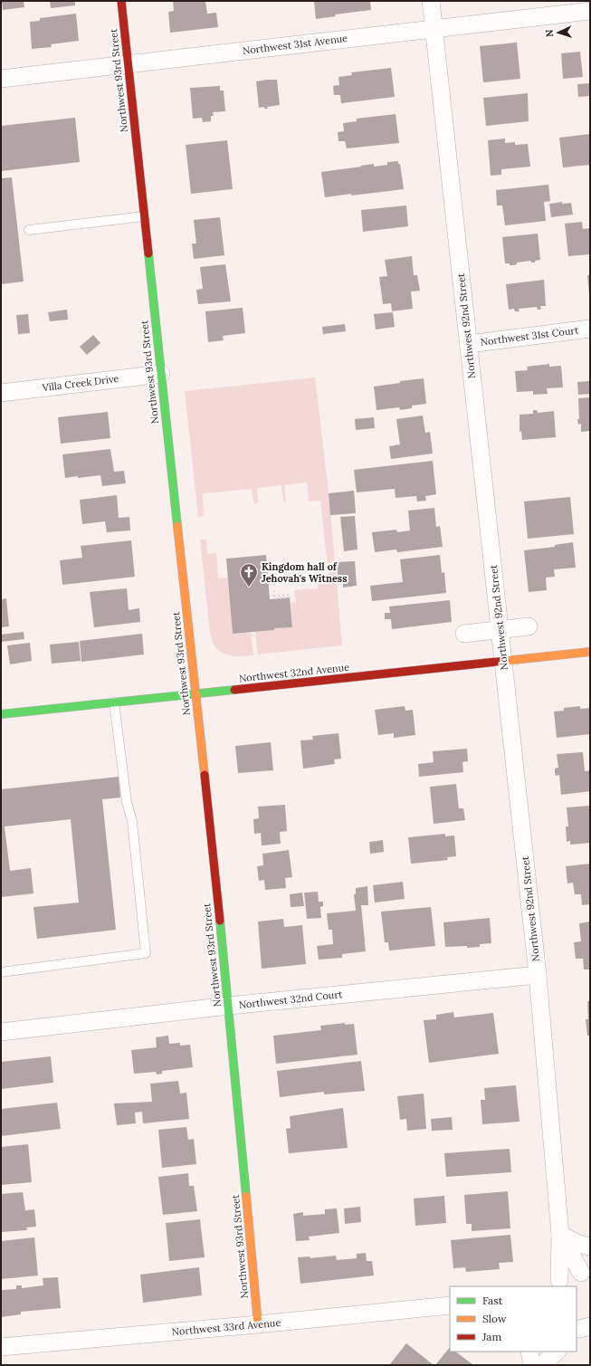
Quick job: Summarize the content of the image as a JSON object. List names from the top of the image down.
{
  "streets": {
    "street": [
      "Northwest 31st Avenue",
      "Northwest 93rd Street",
      "Northwest 92nd Street",
      "Northwest 31st Court",
      "Villa Creek Drive",
      "Northwest 32nd Avenue",
      "Northwest 32nd Court",
      "Northwest 33rd Avenue"
    ]
  },
  "crossings": [
    ["Northwest 31st Avenue", "Northwest 93rd Street"],
    ["Northwest 31st Avenue", "Northwest 92nd Street"],
    ["Northwest 93rd Street", "Villa Creek Drive"],
    ["Northwest 93rd Street", "Northwest 32nd Avenue"],
    ["Northwest 93rd Street", "Northwest 32nd Court"],
    ["Northwest 93rd Street", "Northwest 33rd Avenue"],
    ["Northwest 92nd Street", "Northwest 31st Court"],
    ["Northwest 92nd Street", "Northwest 32nd Avenue"],
    ["Northwest 92nd Street", "Northwest 32nd Court"]
  ],
  "places": {
    "church": ["Kingdom hall of Jehovah's Witness"]
  },
  "legend": ["Fast", "Slow", "Jam"],
  "north": "left"
}
